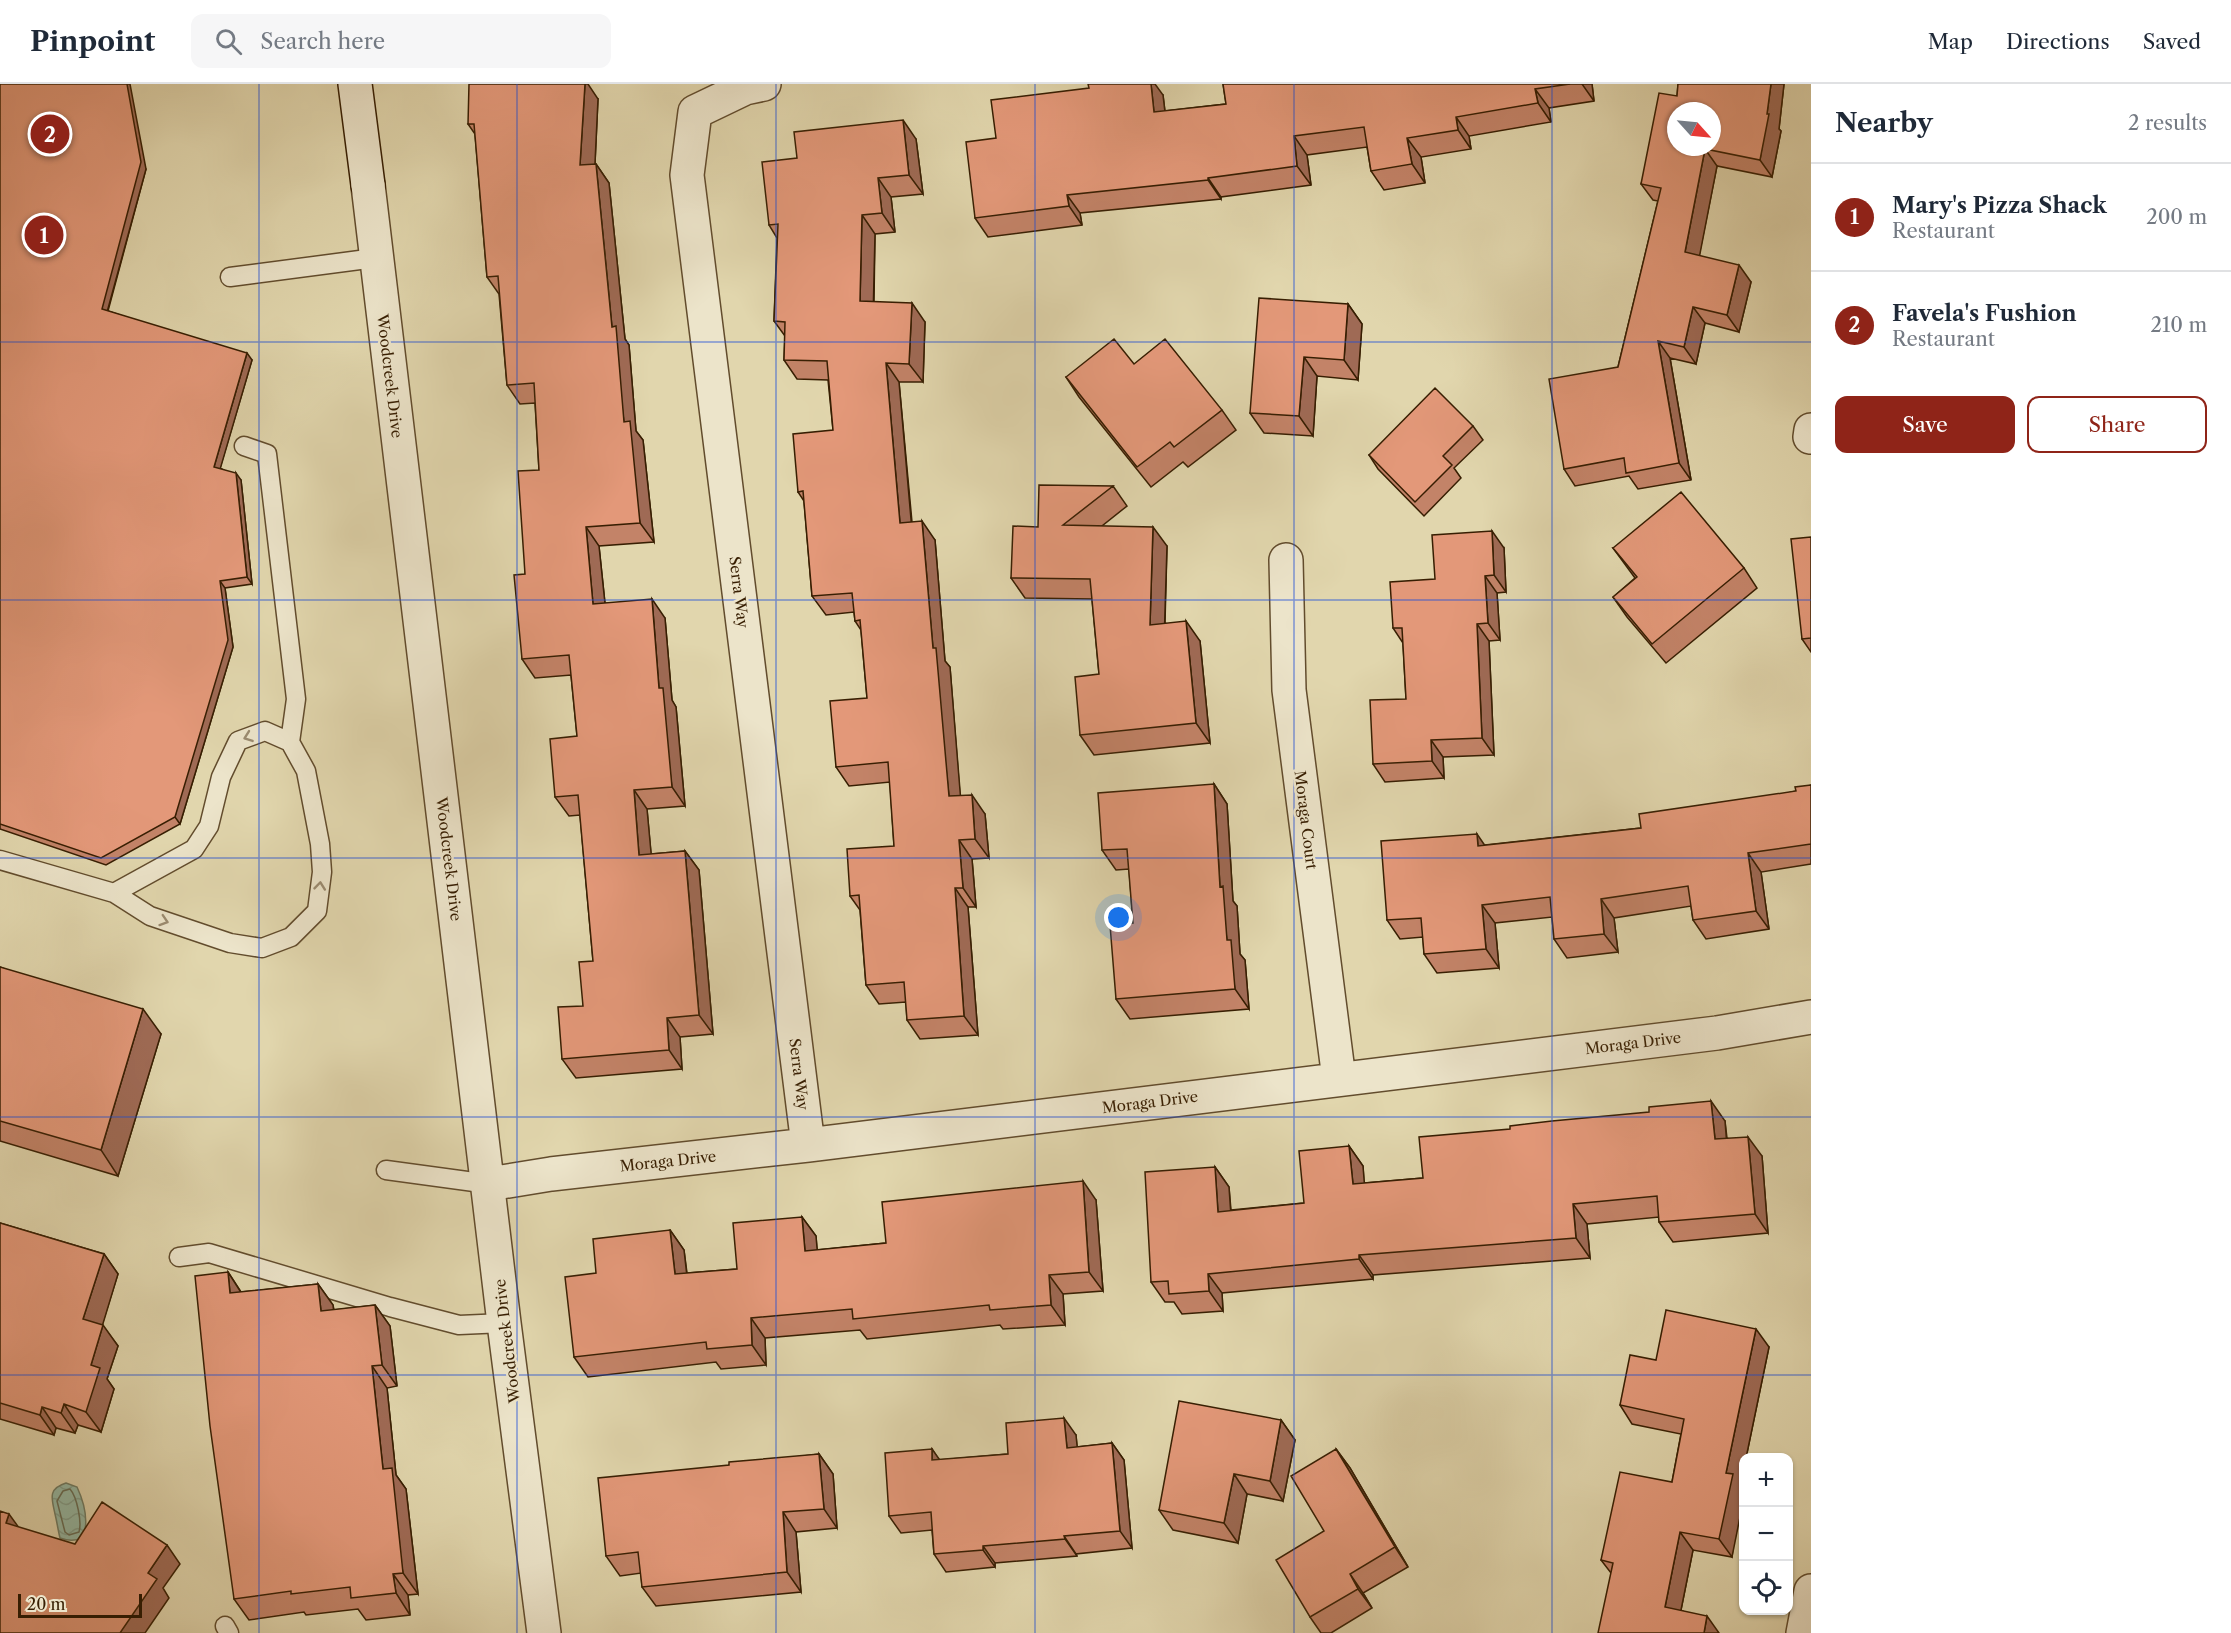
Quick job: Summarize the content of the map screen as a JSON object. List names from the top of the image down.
{
  "streets": {
    "street": [
      "Woodcreek Drive",
      "Serra Way",
      "Moraga Court",
      "Moraga Drive"
    ]
  },
  "crossings": [
    ["Woodcreek Drive", "Moraga Drive"],
    ["Serra Way", "Moraga Drive"],
    ["Moraga Court", "Moraga Drive"]
  ],
  "scale_bar": "20 m",
  "north": "bottom right",
  "page": {
    "header": "Pinpoint",
    "search": "Search here",
    "nav": ["Map", "Directions", "Saved"],
    "heading": ["Nearby", "2 results"],
    "pins": ["2", "1"],
    "list": [
      {
        "mark": "1",
        "name": "Mary's Pizza Shack",
        "note": "Restaurant",
        "value": "200 m"
      },
      {
        "mark": "2",
        "name": "Favela's Fushion",
        "note": "Restaurant",
        "value": "210 m"
      }
    ],
    "buttons": ["Save", "Share"],
    "map_buttons": ["+", "−"],
    "scale": "20 m"
  }
}
